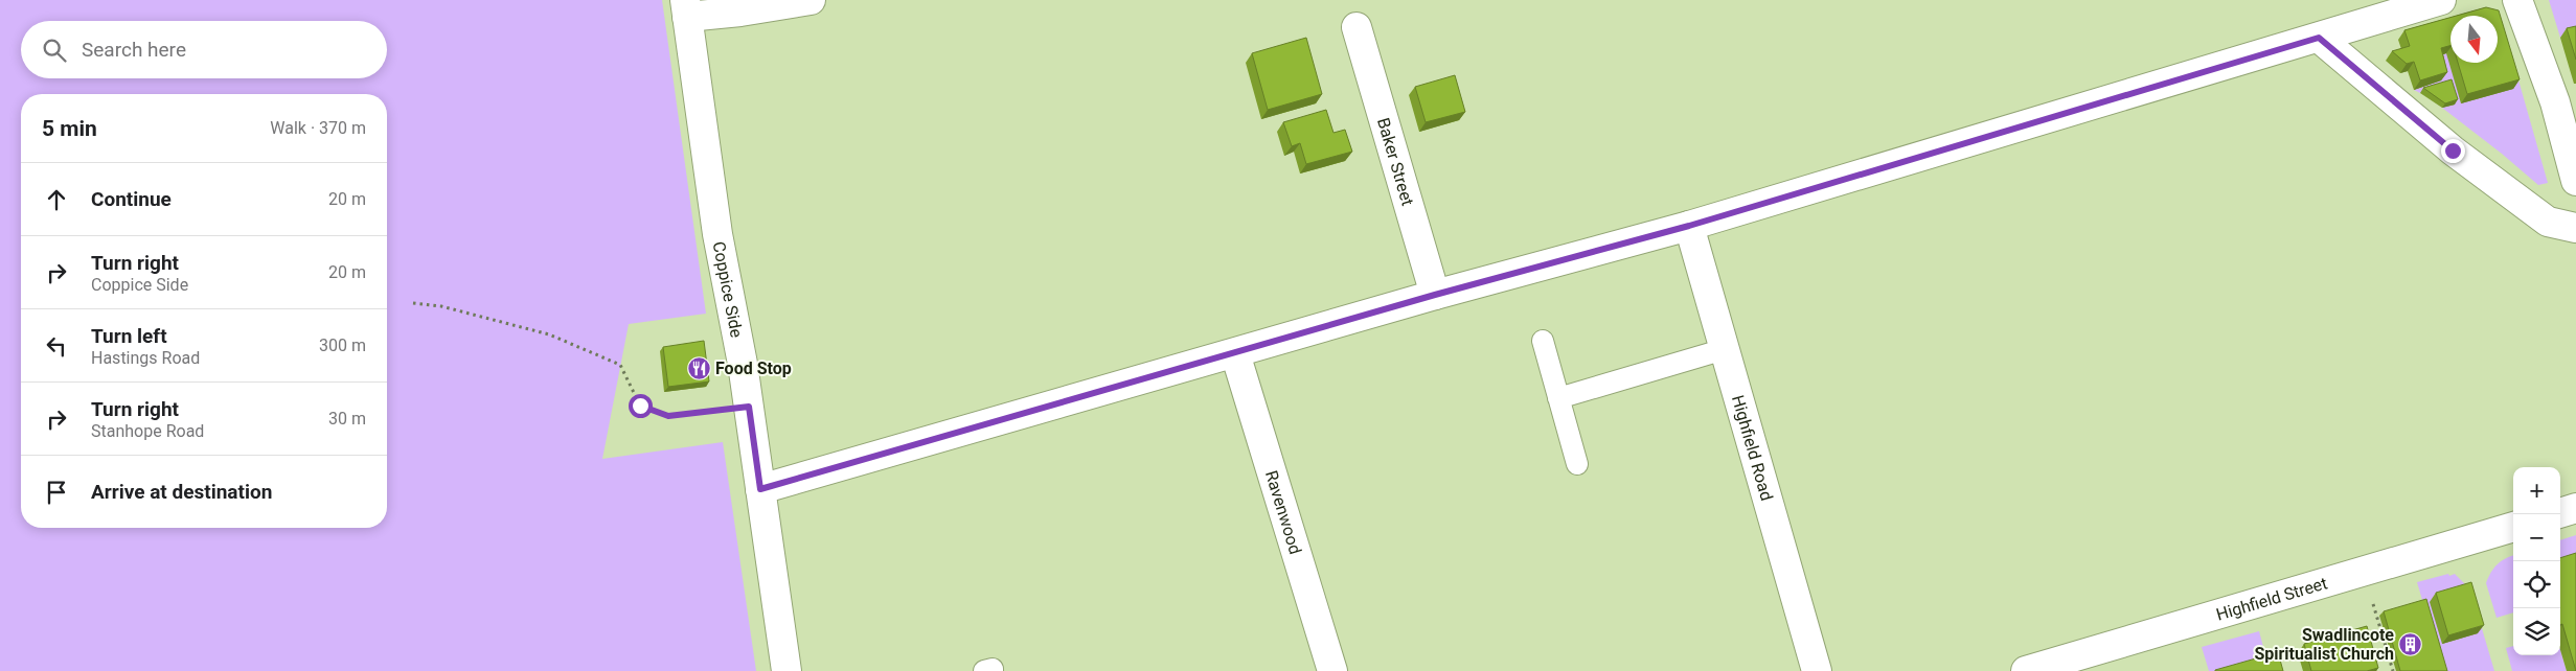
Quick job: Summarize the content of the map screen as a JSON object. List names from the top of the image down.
{
  "streets": {
    "street": [
      "Baker Street",
      "Coppice Side",
      "Highfield Road",
      "Ravenwood",
      "Highfield Street"
    ]
  },
  "places": {
    "restaurant": ["Food Stop"],
    "building": ["Swadlincote Spiritualist Church"]
  },
  "north": "bottom",
  "page": {
    "search": "Search here",
    "heading": ["5 min", "Walk · 370 m"],
    "list": [
      ["Continue", "20 m"],
      ["Turn right", "Coppice Side", "20 m"],
      ["Turn left", "Hastings Road", "300 m"],
      ["Turn right", "Stanhope Road", "30 m"],
      "Arrive at destination"
    ],
    "map_buttons": ["+", "−"]
  }
}
